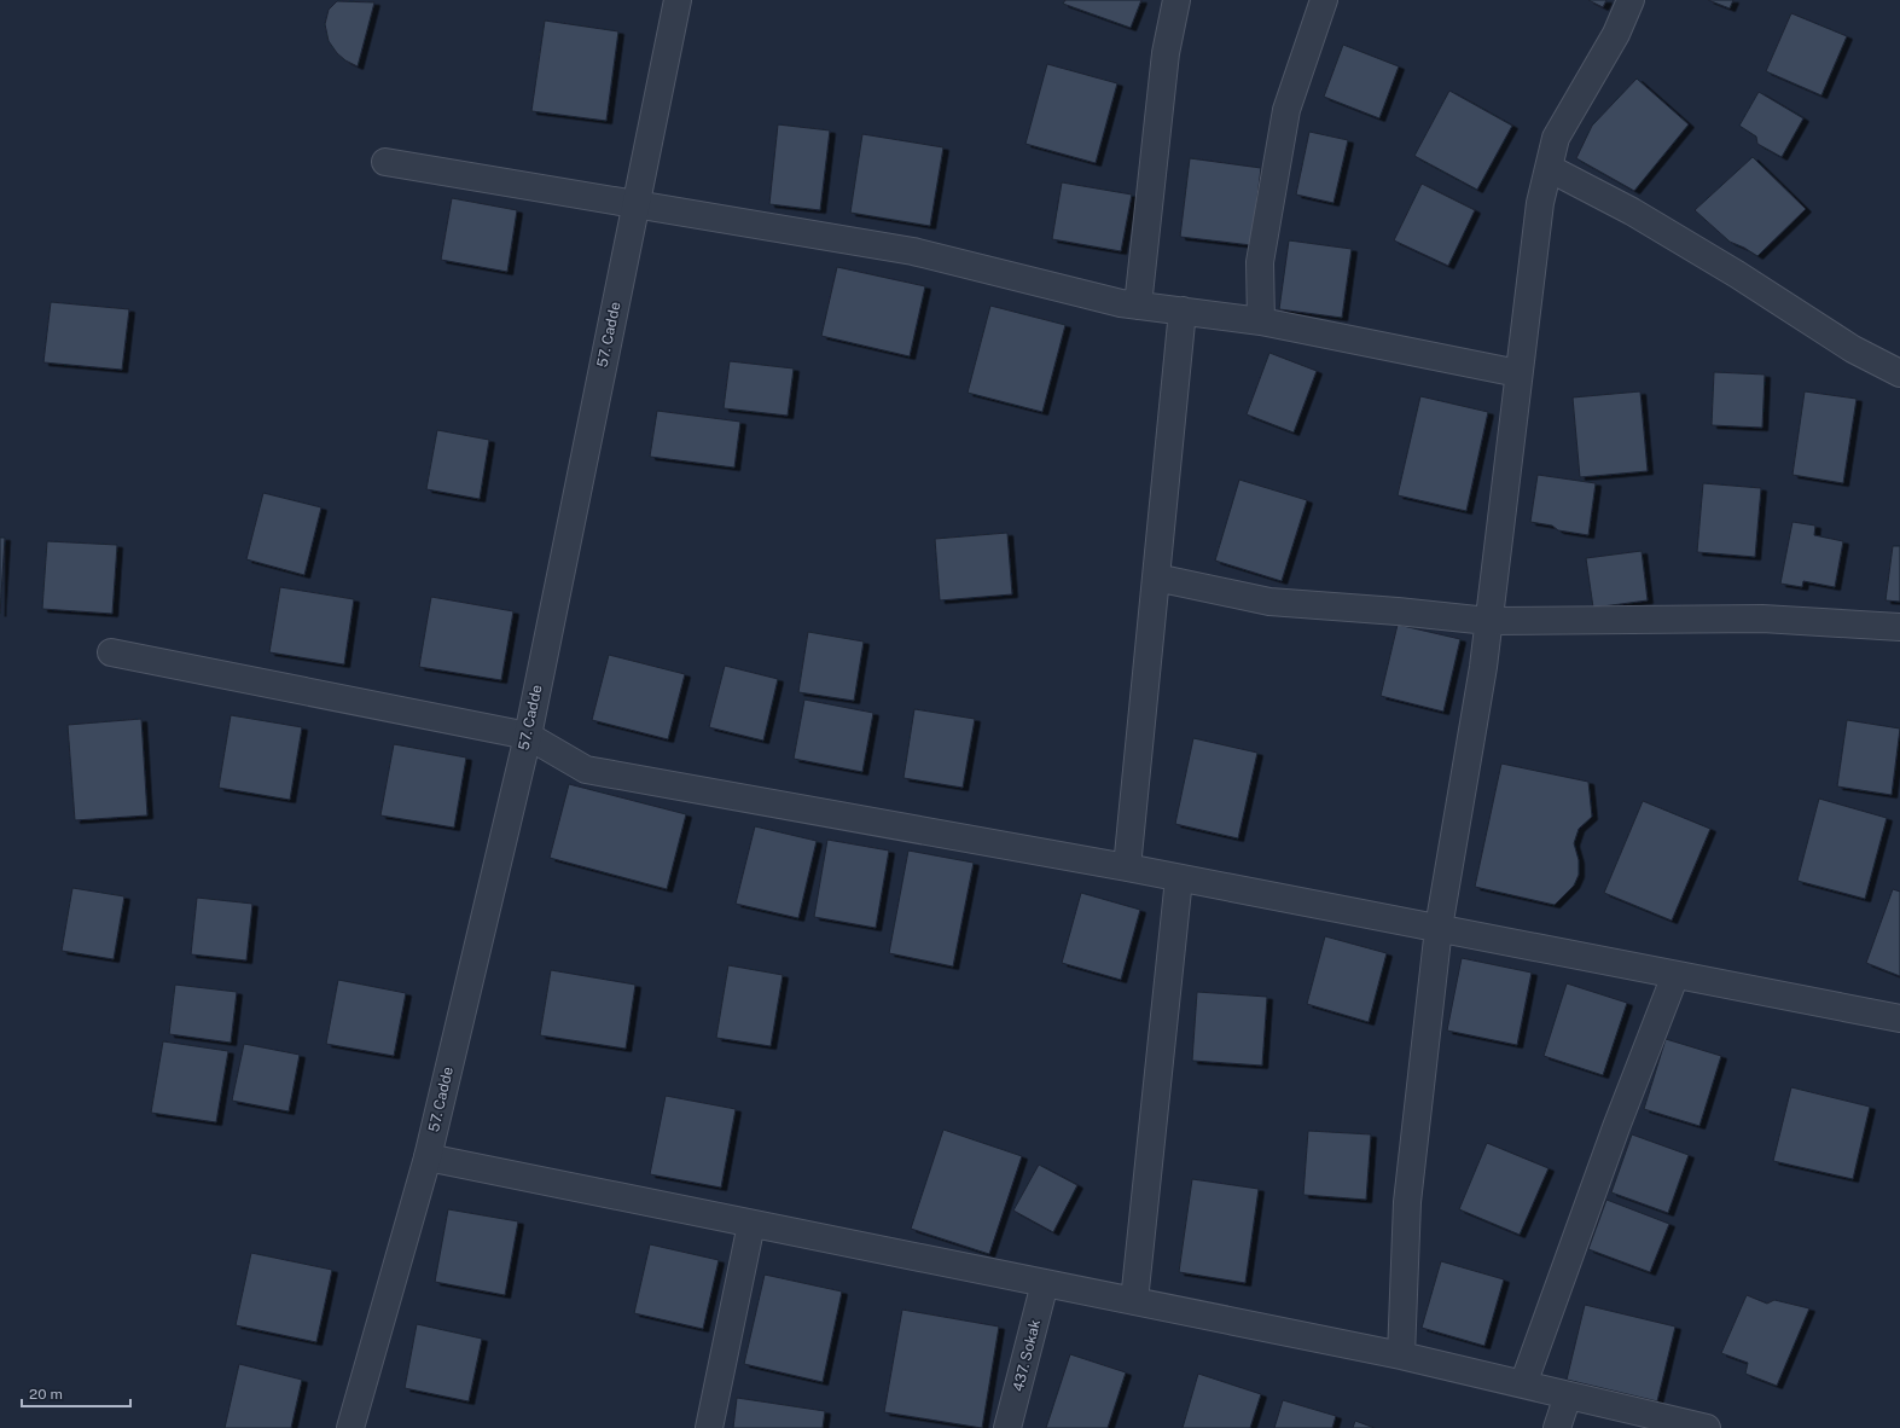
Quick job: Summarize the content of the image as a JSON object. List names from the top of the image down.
{
  "streets": {
    "street": ["57. Cadde", "437. Sokak"]
  },
  "scale_bar": "20 m"
}
